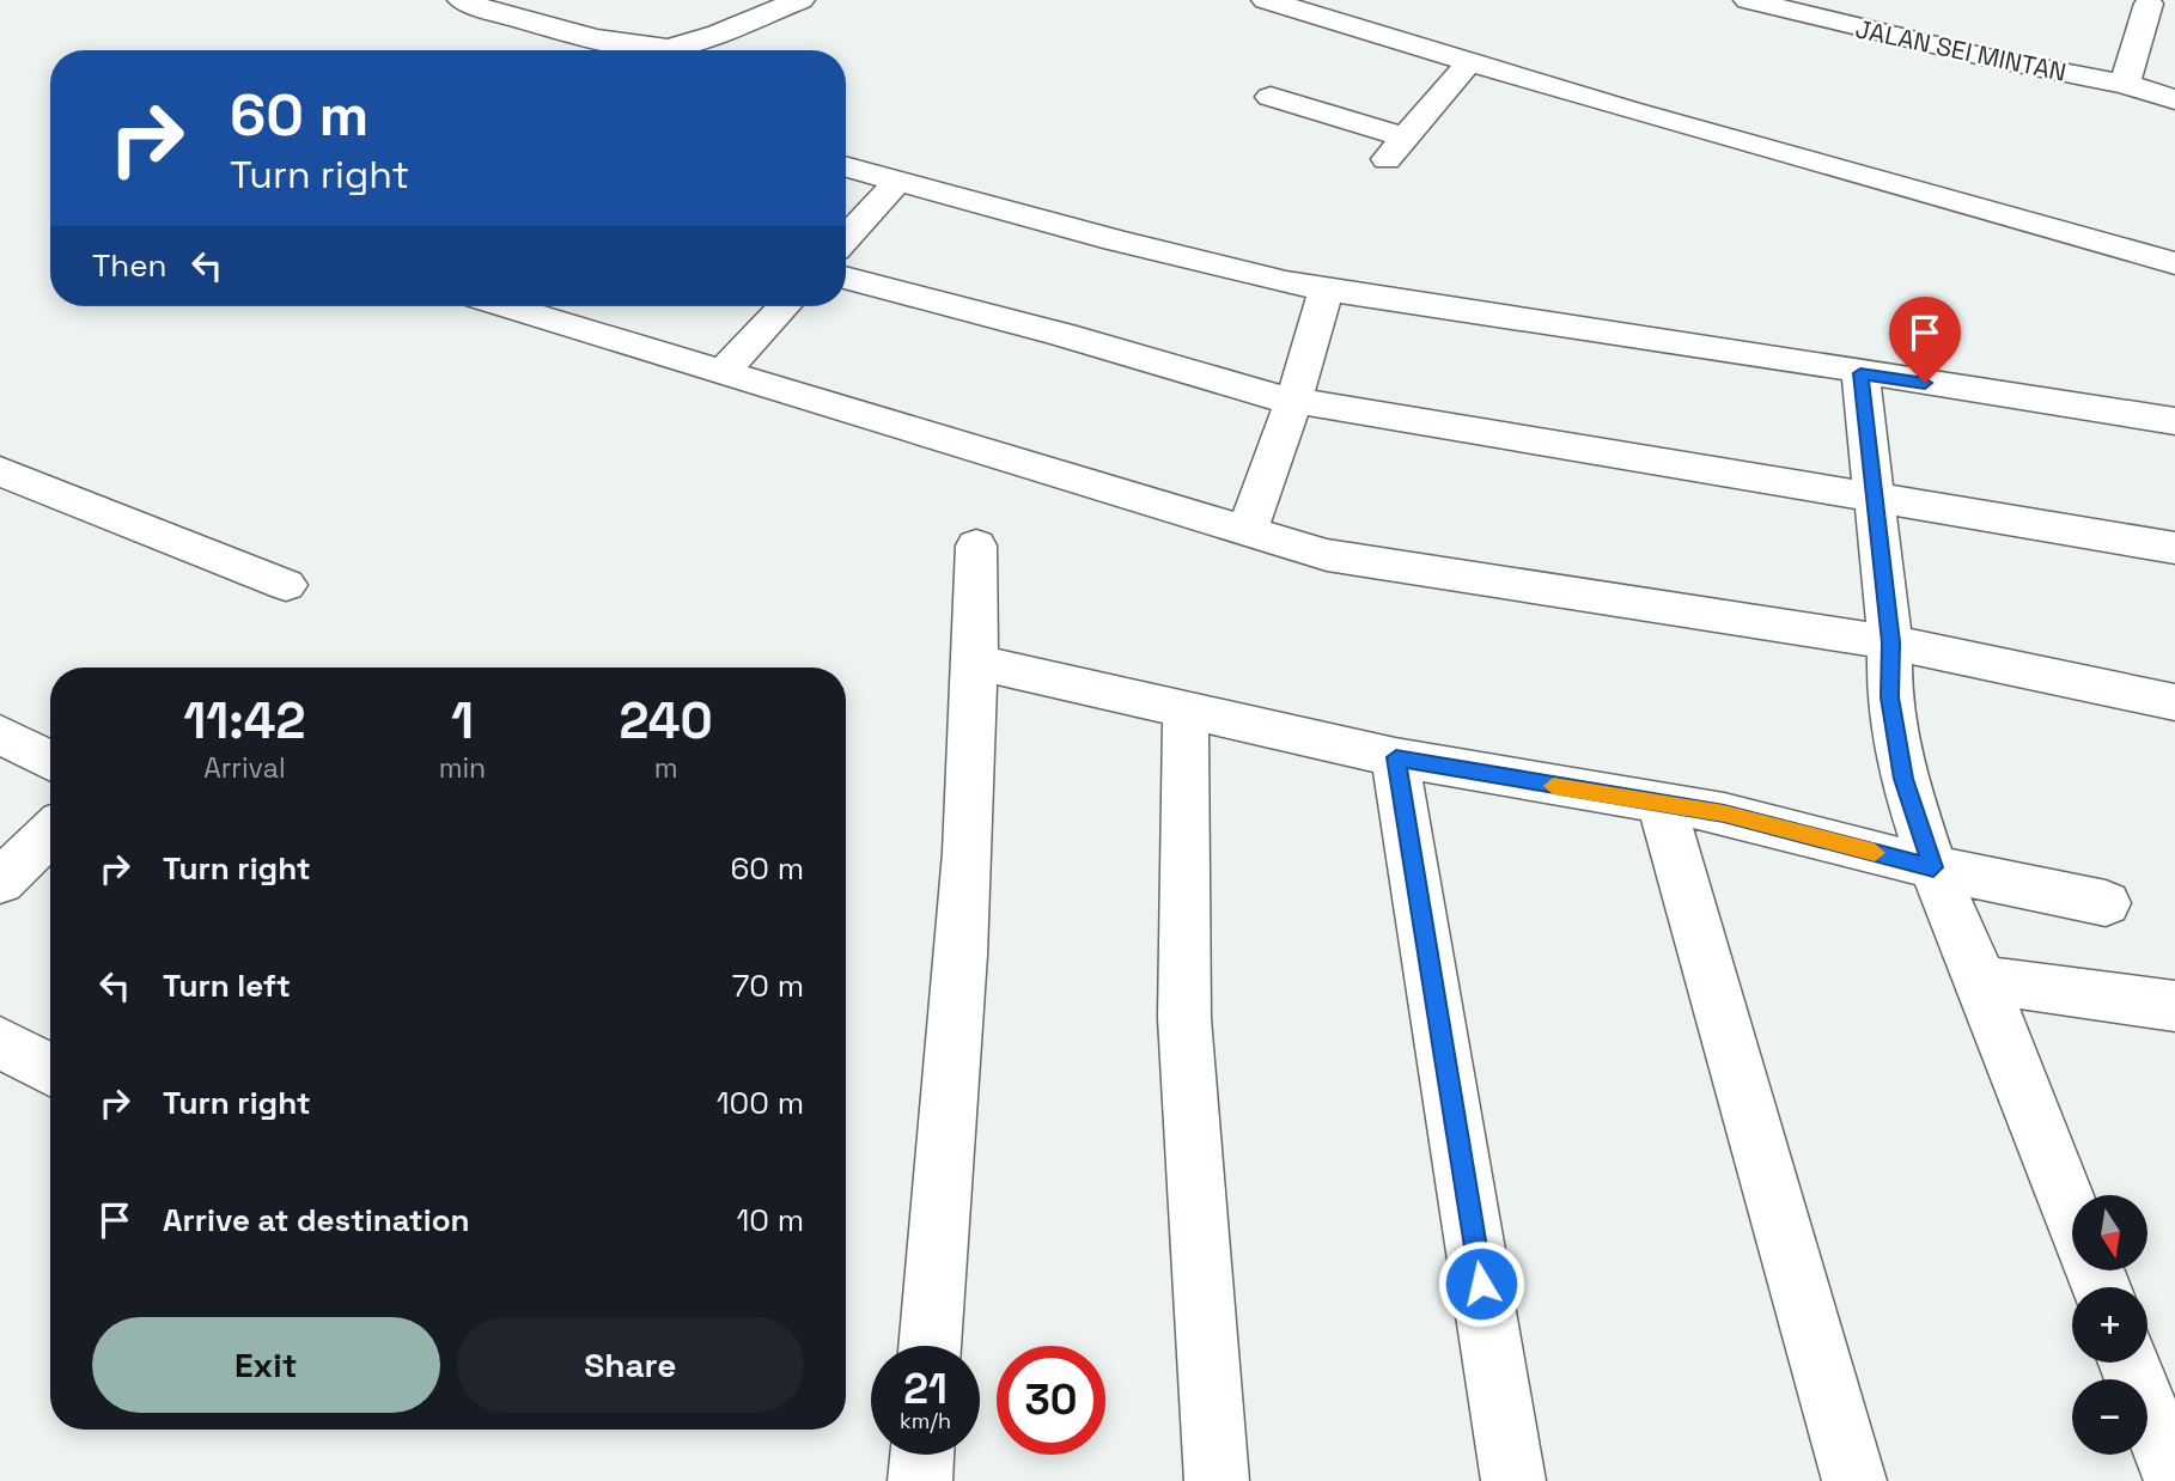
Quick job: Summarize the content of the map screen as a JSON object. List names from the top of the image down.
{
  "streets": {
    "street": ["JALAN SEI MINTAN"]
  },
  "north": "bottom",
  "page": {
    "turn": ["60 m", "Turn right"],
    "then": "Then",
    "eta": [
      "11:42",
      "Arrival",
      "1",
      "min",
      "240",
      "m"
    ],
    "list": [
      {
        "name": "Turn right",
        "value": "60 m"
      },
      {
        "name": "Turn left",
        "value": "70 m"
      },
      {
        "name": "Turn right",
        "value": "100 m"
      },
      {
        "name": "Arrive at destination",
        "value": "10 m"
      }
    ],
    "map_buttons": ["+", "−"],
    "buttons": ["Exit", "Share"],
    "speed": "21 km/h",
    "limit": "30"
  }
}
